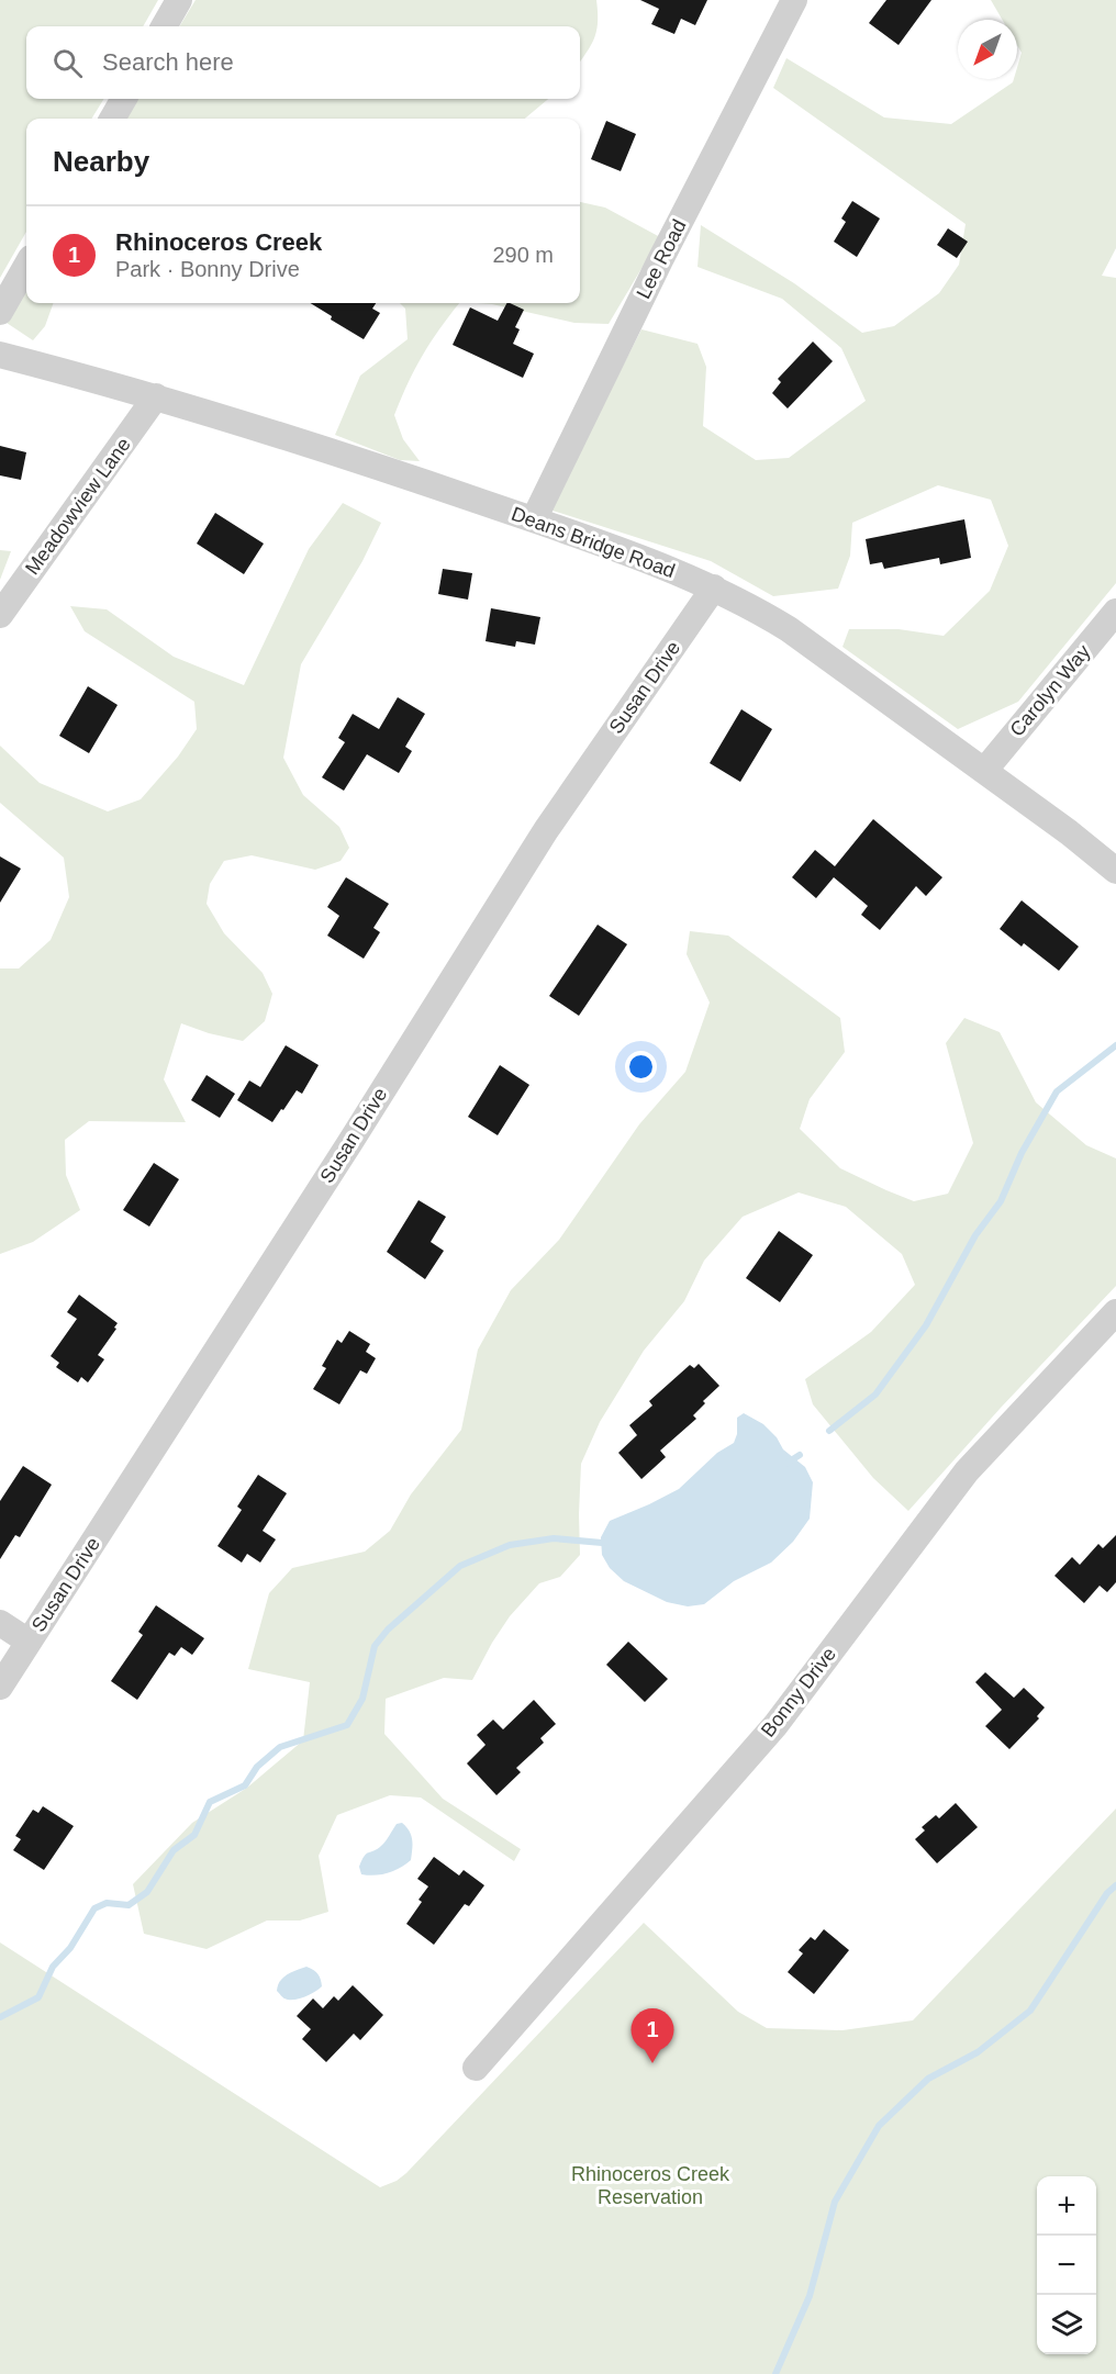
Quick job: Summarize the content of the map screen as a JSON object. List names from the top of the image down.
{
  "streets": {
    "street": [
      "Lee Road",
      "Meadowview Lane",
      "Deans Bridge Road",
      "Susan Drive",
      "Carolyn Way",
      "Bonny Drive"
    ]
  },
  "crossings": [
    ["Lee Road", "Deans Bridge Road"],
    ["Meadowview Lane", "Deans Bridge Road"],
    ["Deans Bridge Road", "Susan Drive"],
    ["Deans Bridge Road", "Carolyn Way"]
  ],
  "parks": ["Rhinoceros Creek Reservation"],
  "north": "bottom left",
  "page": {
    "search": "Search here",
    "heading": "Nearby",
    "list": [
      {
        "mark": "1",
        "name": "Rhinoceros Creek",
        "note": "Park · Bonny Drive",
        "value": "290 m"
      }
    ],
    "pins": "1",
    "map_buttons": ["+", "−"]
  }
}
